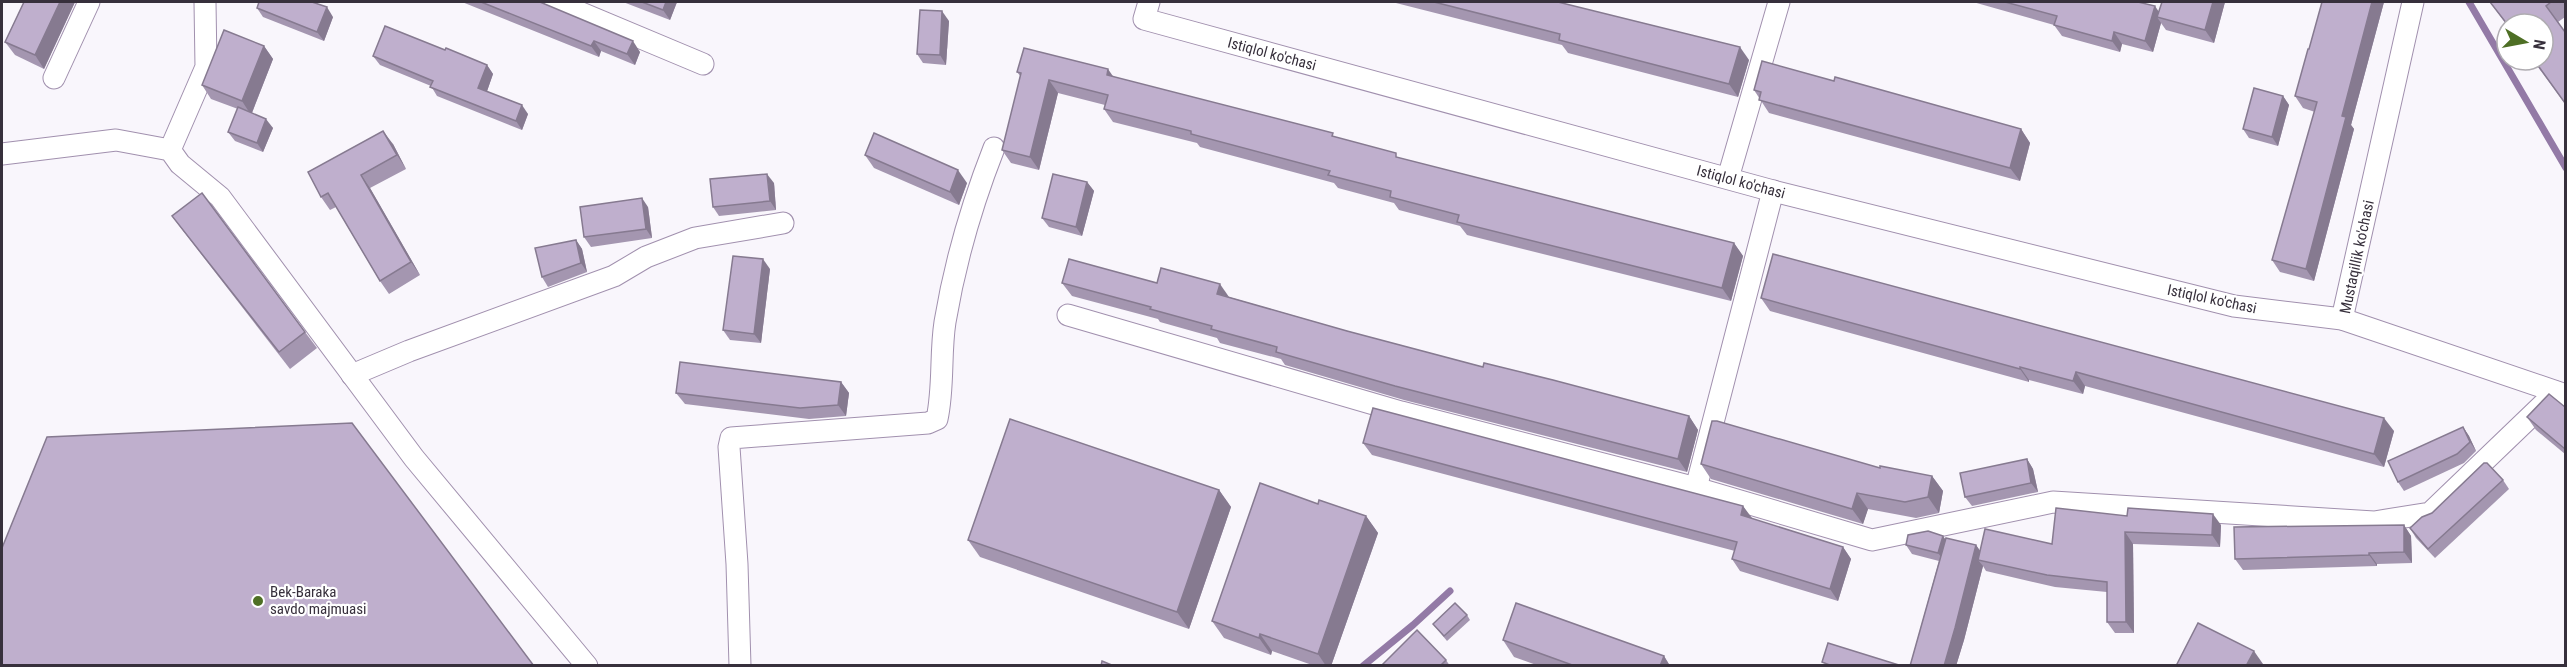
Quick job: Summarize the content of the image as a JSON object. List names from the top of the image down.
{
  "streets": {
    "street": ["Istiqlol ko'chasi", "Mustaqillik ko'chasi"]
  },
  "crossings": [
    ["Istiqlol ko'chasi", "Mustaqillik ko'chasi"]
  ],
  "places": ["Bek-Baraka savdo majmuasi"],
  "north": "right"
}
